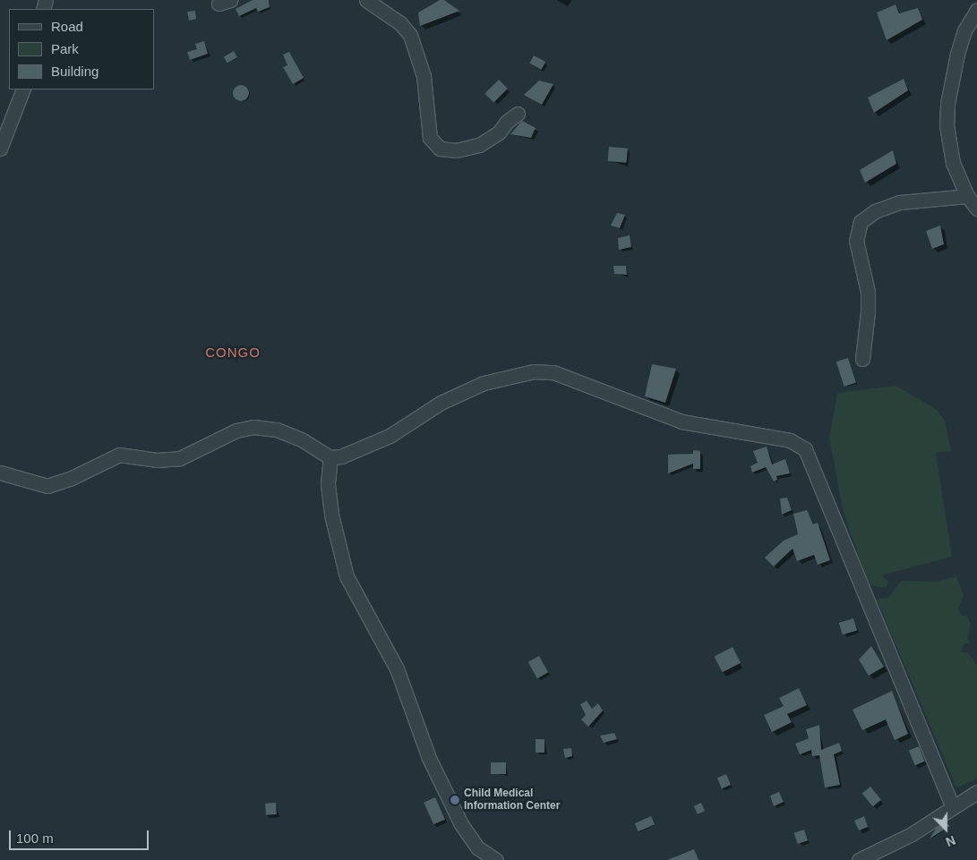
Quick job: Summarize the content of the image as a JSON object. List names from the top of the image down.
{
  "districts": ["CONGO"],
  "places": ["Child Medical Information Center"],
  "legend": ["Road", "Park", "Building"],
  "scale_bar": "100 m",
  "north": "bottom"
}
